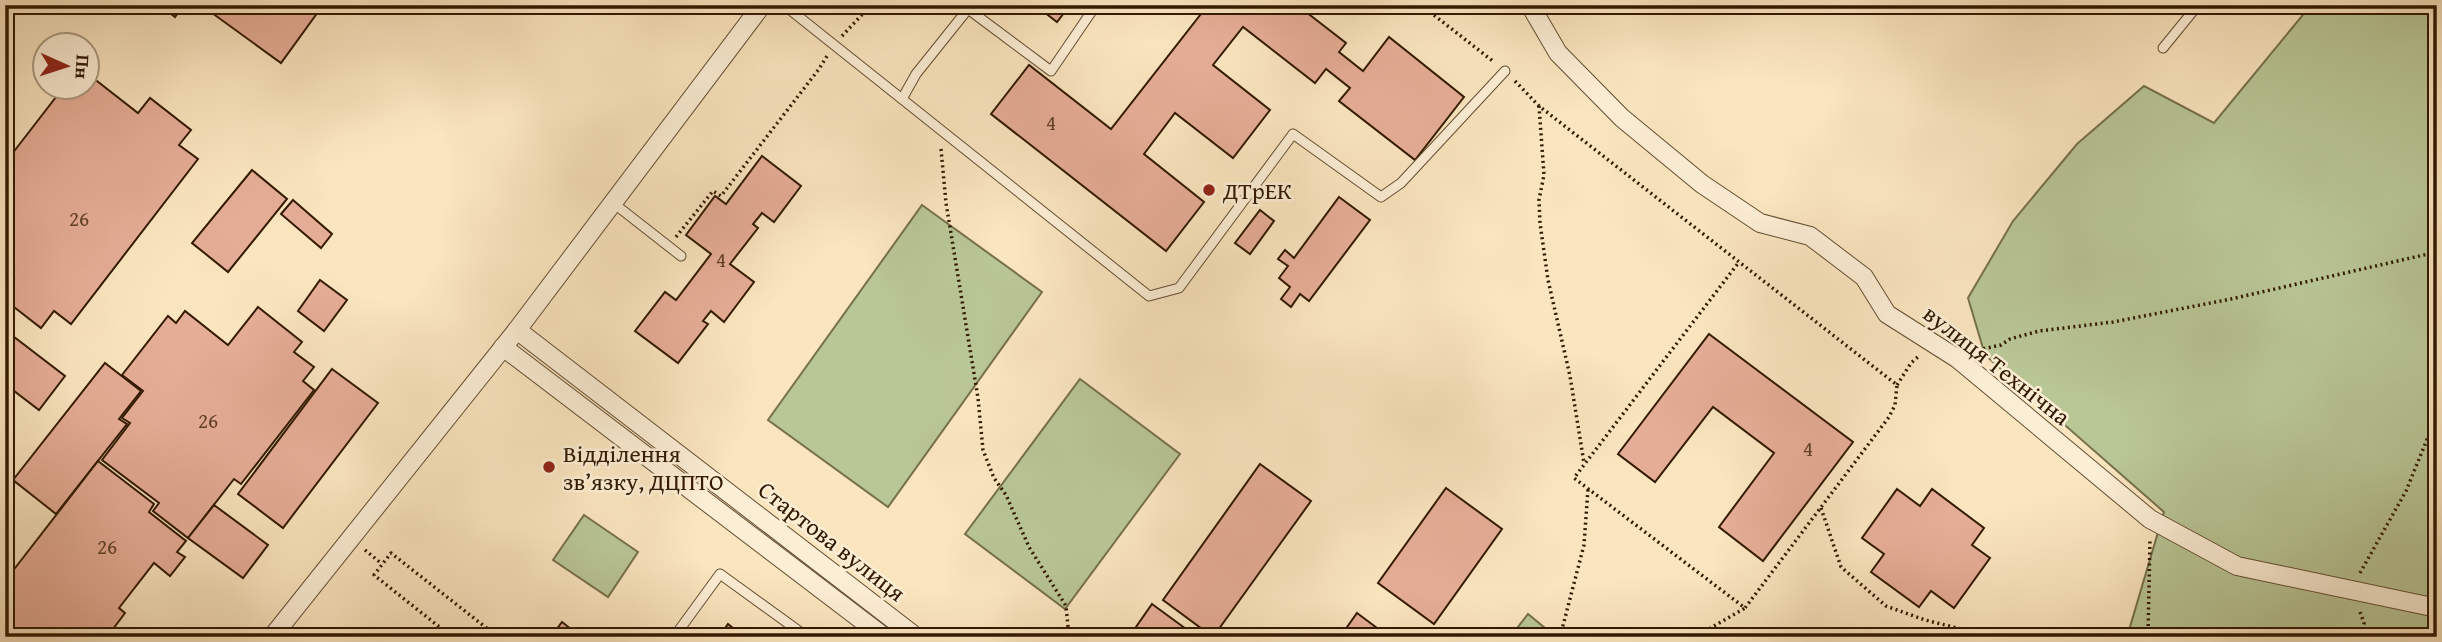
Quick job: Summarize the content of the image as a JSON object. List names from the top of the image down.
{
  "streets": {
    "street": ["вулиця Технічна", "Стартова вулиця"]
  },
  "places": ["ДТрЕК", "Відділення зв’язку, ДЦПТО"],
  "house_numbers": [
    "4",
    "26",
    "4",
    "26",
    "4",
    "26"
  ],
  "north": "right"
}
